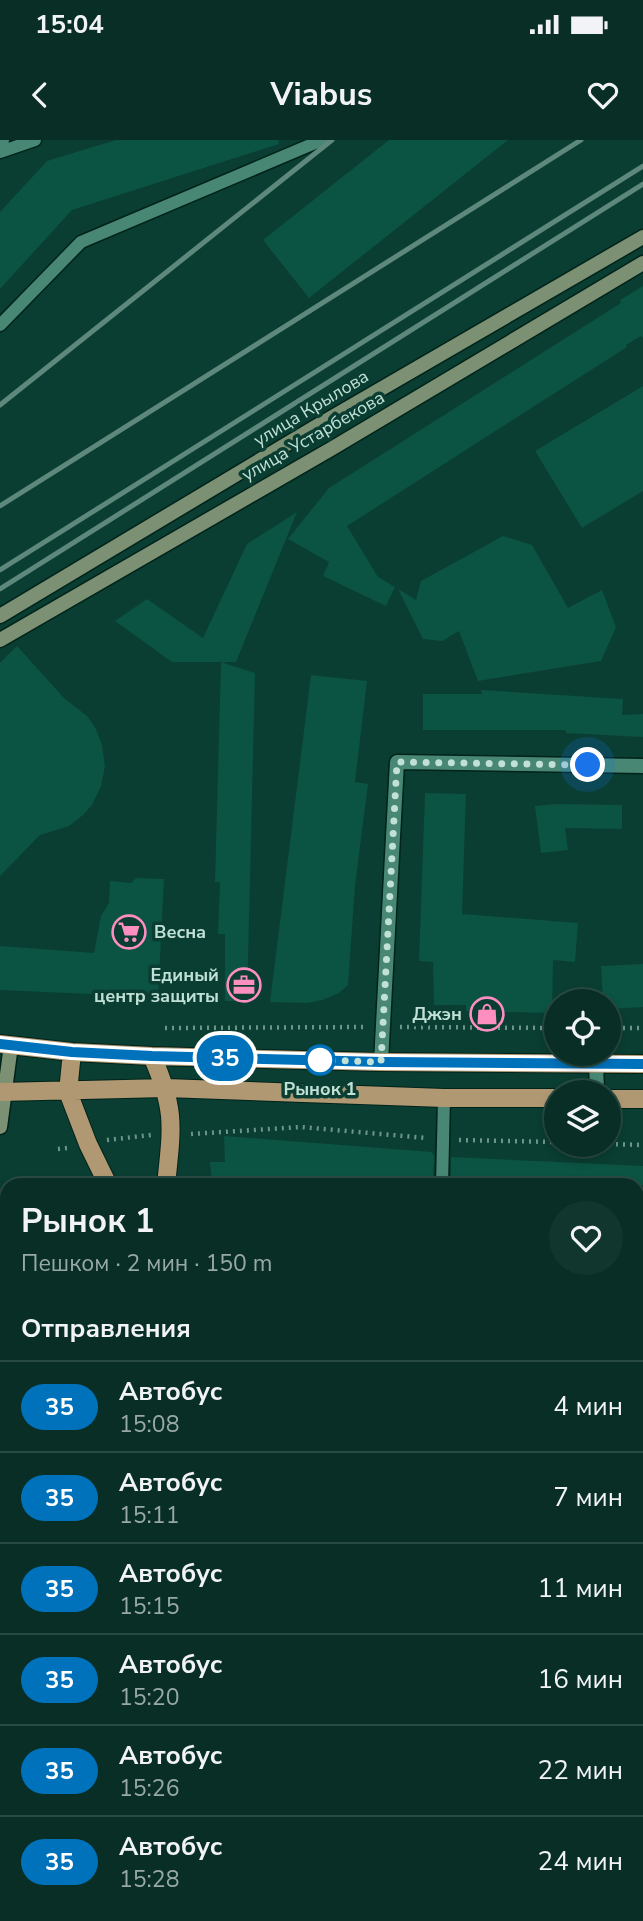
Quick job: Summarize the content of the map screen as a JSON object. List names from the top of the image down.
{
  "streets": {
    "main road": ["улица Крылова", "улица Устарбекова"]
  },
  "places": {
    "supermarket": ["Весна"],
    "office": ["Единый центр защиты"],
    "shop": ["Джэн"],
    "other": ["Рынок 1"]
  },
  "lines": ["bus line 35"],
  "page": {
    "status": "15:04",
    "header": "Viabus",
    "on_map": "35",
    "heading": [
      ["Рынок 1", "Пешком · 2 мин · 150 m"],
      "Отправления"
    ],
    "list": [
      {
        "mark": "35",
        "name": "Автобус",
        "note": "15:08",
        "value": "4 мин"
      },
      {
        "mark": "35",
        "name": "Автобус",
        "note": "15:11",
        "value": "7 мин"
      },
      {
        "mark": "35",
        "name": "Автобус",
        "note": "15:15",
        "value": "11 мин"
      },
      {
        "mark": "35",
        "name": "Автобус",
        "note": "15:20",
        "value": "16 мин"
      },
      {
        "mark": "35",
        "name": "Автобус",
        "note": "15:26",
        "value": "22 мин"
      },
      {
        "mark": "35",
        "name": "Автобус",
        "note": "15:28",
        "value": "24 мин"
      }
    ]
  }
}
